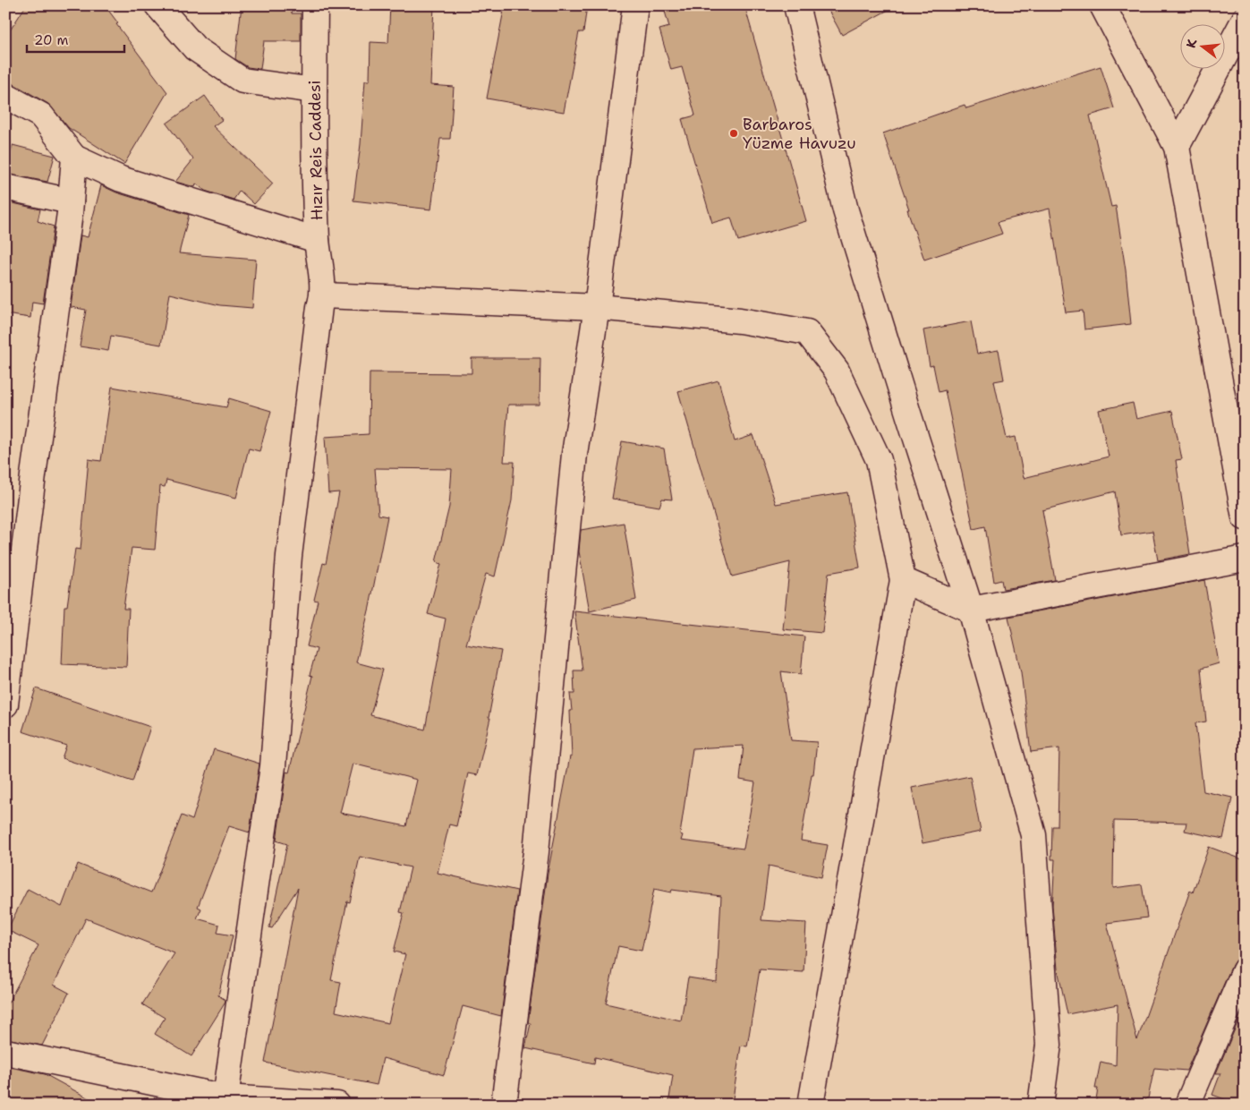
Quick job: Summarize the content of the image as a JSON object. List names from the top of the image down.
{
  "streets": {
    "street": ["Hızır Reis Caddesi"]
  },
  "places": ["Barbaros Yüzme Havuzu"],
  "scale_bar": "20 m",
  "north": "left"
}
